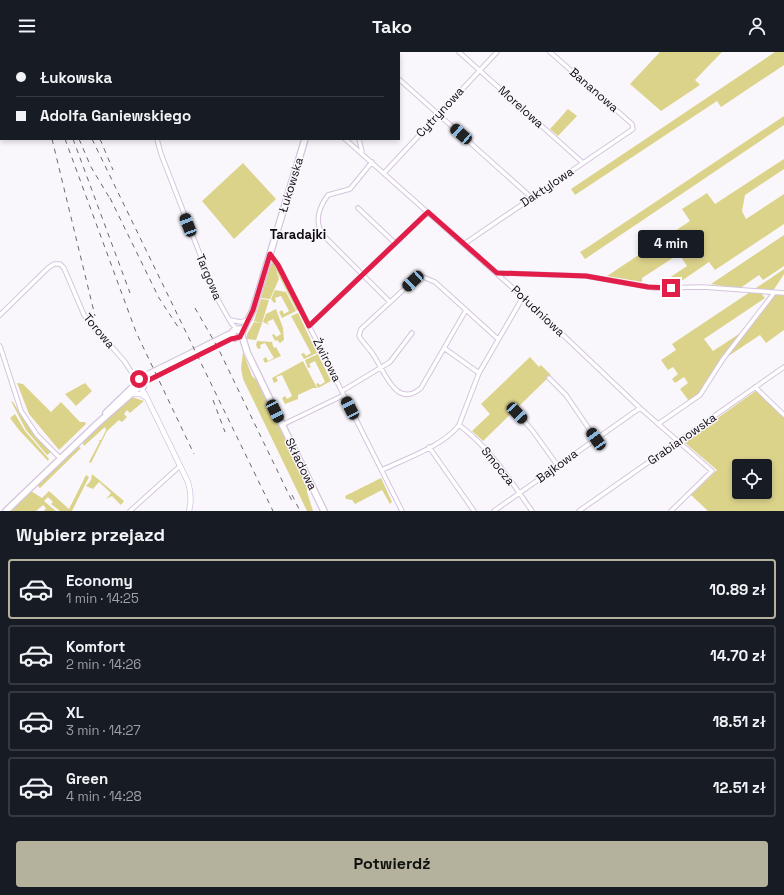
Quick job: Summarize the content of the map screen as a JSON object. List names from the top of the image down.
{
  "streets": {
    "main road": ["Łukowska", "Składowa"],
    "street": [
      "Bananowa",
      "Morelowa",
      "Cytrynowa",
      "Daktylowa",
      "Targowa",
      "Południowa",
      "Torowa",
      "Żwirowa",
      "Grabianowska",
      "Smocza",
      "Bajkowa"
    ]
  },
  "crossings": [
    ["Bananowa", "Daktylowa"],
    ["Morelowa", "Cytrynowa"],
    ["Morelowa", "Daktylowa"],
    ["Cytrynowa", "Południowa"],
    ["Łukowska", "Żwirowa"],
    ["Daktylowa", "Południowa"],
    ["Targowa", "Składowa"],
    ["Południowa", "Grabianowska"],
    ["Południowa", "Bajkowa"],
    ["Smocza", "Bajkowa"]
  ],
  "districts": ["Taradajki"],
  "page": {
    "header": "Tako",
    "banner": ["Łukowska", "Adolfa Ganiewskiego"],
    "bubble": "4 min",
    "heading": "Wybierz przejazd",
    "list": [
      {
        "name": "Economy",
        "note": "1 min · 14:25",
        "value": "10.89 zł"
      },
      {
        "name": "Komfort",
        "note": "2 min · 14:26",
        "value": "14.70 zł"
      },
      {
        "name": "XL",
        "note": "3 min · 14:27",
        "value": "18.51 zł"
      },
      {
        "name": "Green",
        "note": "4 min · 14:28",
        "value": "12.51 zł"
      }
    ],
    "buttons": "Potwierdź"
  }
}
